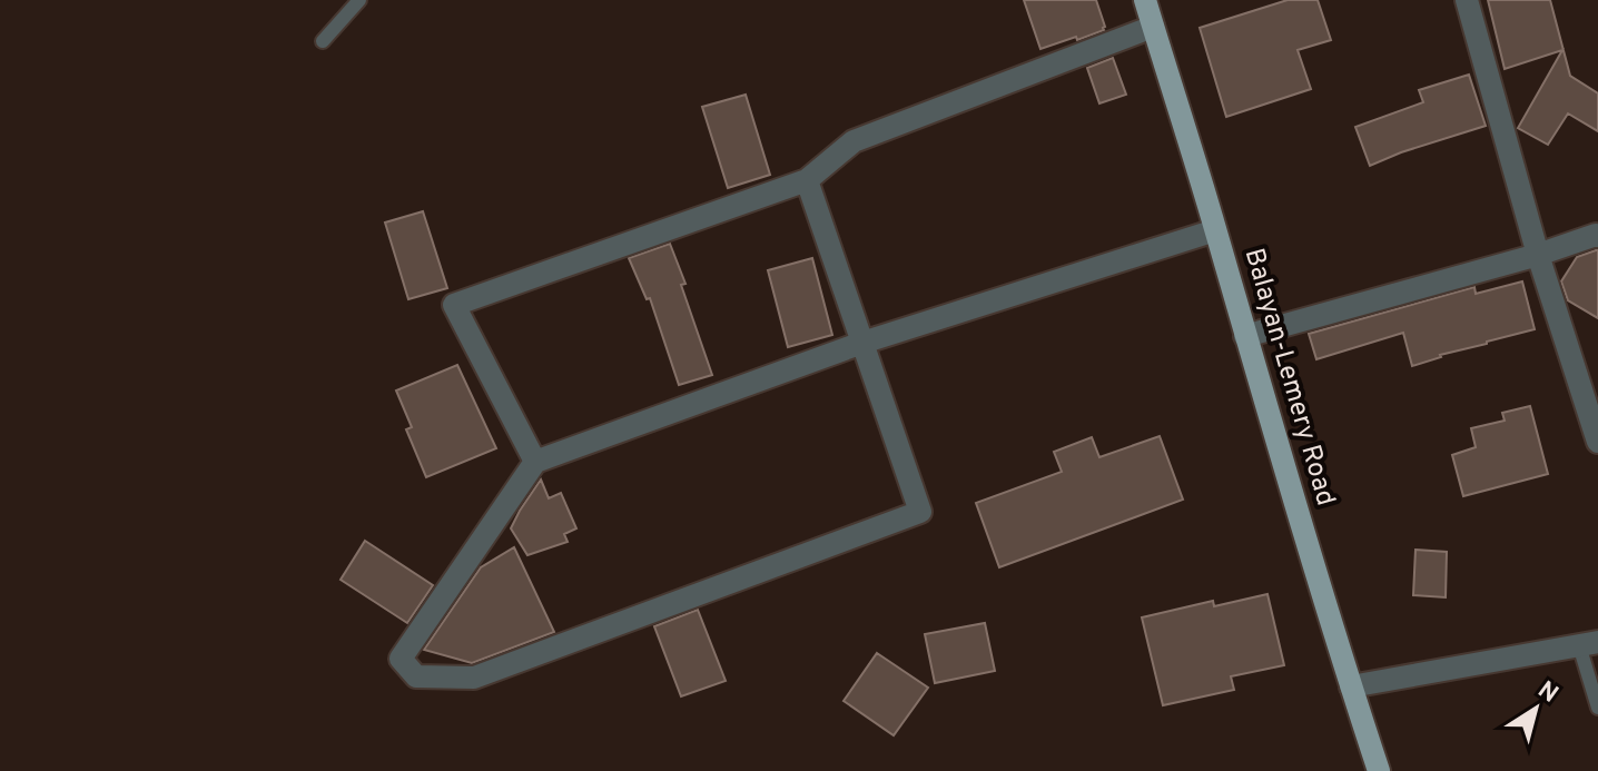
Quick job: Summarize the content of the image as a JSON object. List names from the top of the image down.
{
  "streets": {
    "main road": ["Balayan-Lemery Road"]
  },
  "north": "top right"
}
